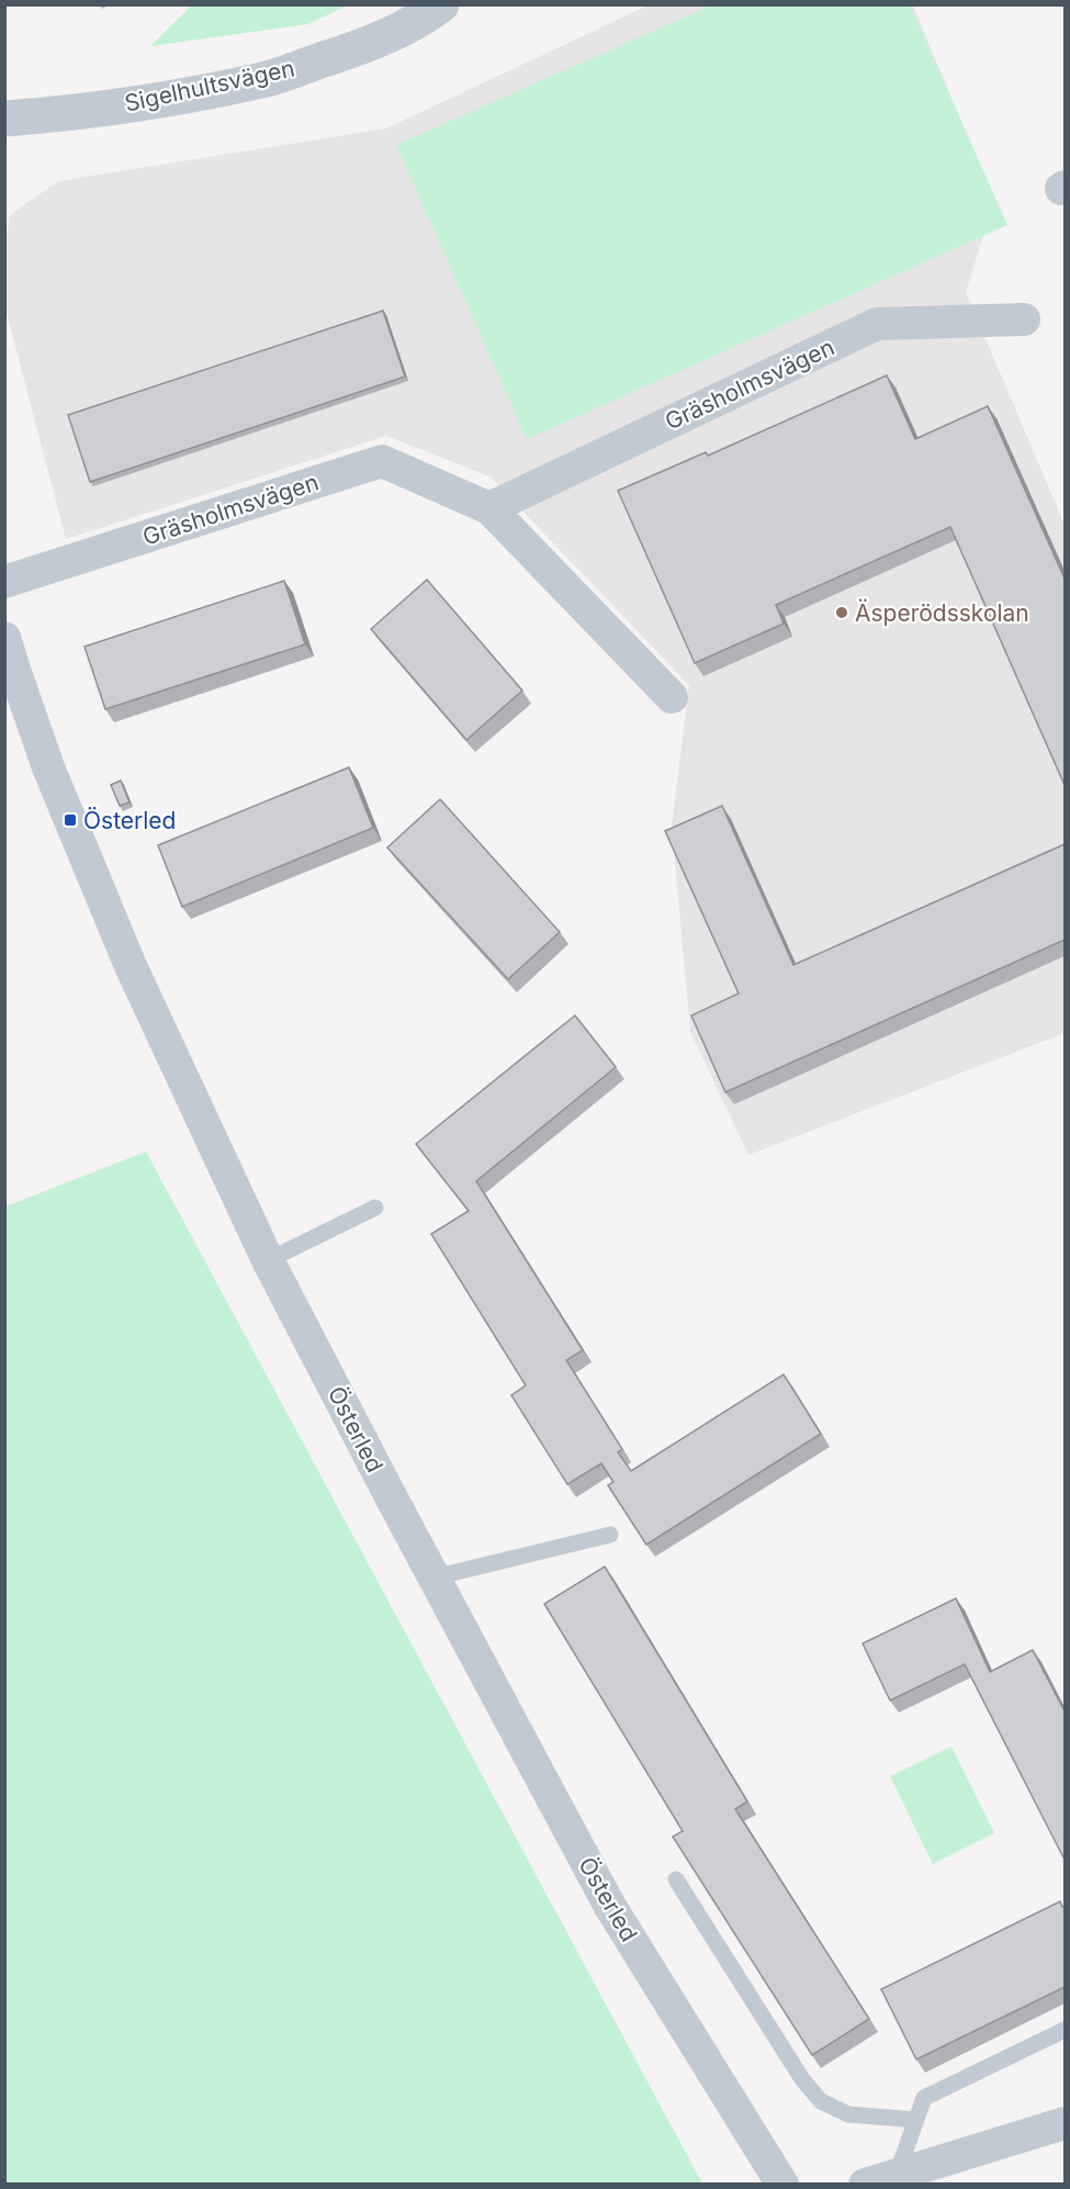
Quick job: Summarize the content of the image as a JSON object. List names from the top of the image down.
{
  "streets": {
    "street": ["Sigelhultsvägen", "Gräsholmsvägen", "Österled"]
  },
  "places": {
    "other": ["Äsperödsskolan"],
    "transit": ["Österled"]
  }
}
